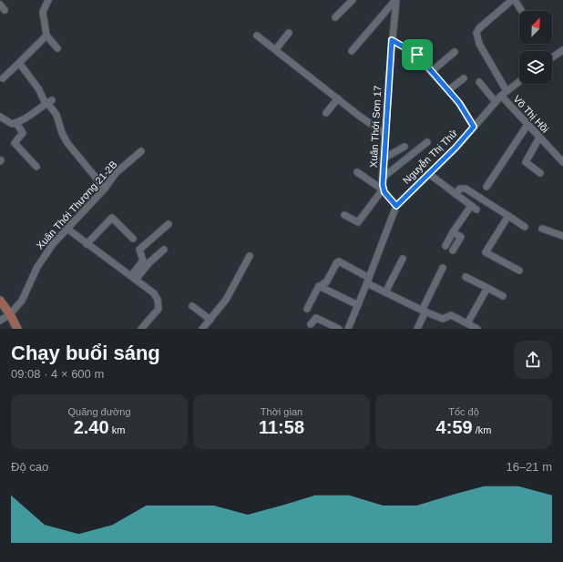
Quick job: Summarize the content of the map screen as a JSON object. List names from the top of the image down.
{
  "streets": {
    "street": [
      "Võ Thị Hồi",
      "Xuân Thới Sơn 17",
      "Nguyễn Thị Thử",
      "Xuân Thới Thượng 21-2B"
    ]
  },
  "crossings": [
    ["Võ Thị Hồi", "Nguyễn Thị Thử"]
  ],
  "north": "top right",
  "page": {
    "heading": ["Chạy buổi sáng", "09:08 · 4 × 600 m"],
    "stats": [
      ["Quãng đường", "2.40 km"],
      ["Thời gian", "11:58"],
      ["Tốc độ", "4:59 /km"]
    ],
    "chart": ["Độ cao", "16–21 m"]
  }
}
